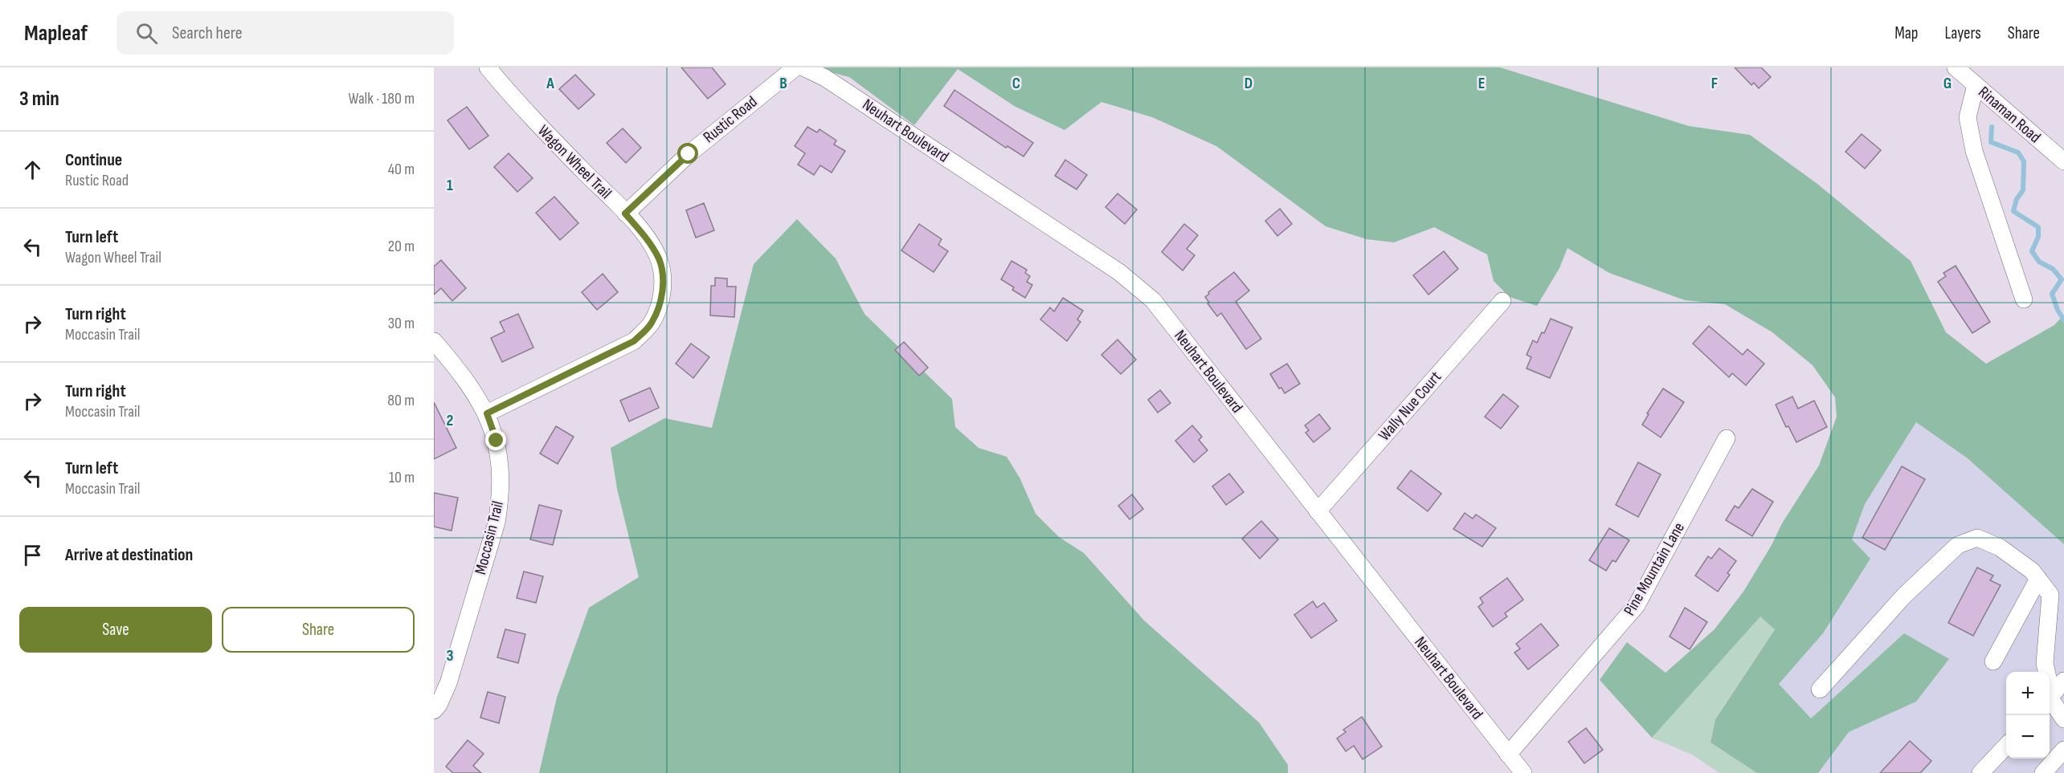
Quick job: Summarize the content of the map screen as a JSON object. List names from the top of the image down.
{
  "streets": {
    "street": [
      "Rinaman Road",
      "Rustic Road",
      "Neuhart Boulevard",
      "Wagon Wheel Trail",
      "Wally Nue Court",
      "Moccasin Trail",
      "Pine Mountain Lane"
    ]
  },
  "crossings": [
    ["Rustic Road", "Wagon Wheel Trail"],
    ["Neuhart Boulevard", "Wally Nue Court"],
    ["Neuhart Boulevard", "Pine Mountain Lane"],
    ["Wagon Wheel Trail", "Moccasin Trail"]
  ],
  "page": {
    "header": "Mapleaf",
    "search": "Search here",
    "nav": ["Map", "Layers", "Share"],
    "heading": ["3 min", "Walk · 180 m"],
    "list": [
      ["Continue", "Rustic Road", "40 m"],
      ["Turn left", "Wagon Wheel Trail", "20 m"],
      ["Turn right", "Moccasin Trail", "30 m"],
      ["Turn right", "Moccasin Trail", "80 m"],
      ["Turn left", "Moccasin Trail", "10 m"],
      "Arrive at destination"
    ],
    "buttons": ["Save", "Share"],
    "map_buttons": ["+", "−"]
  },
  "grid": {
    "columns": [
      "A",
      "B",
      "C",
      "D",
      "E",
      "F",
      "G"
    ],
    "rows": ["1", "2", "3"]
  }
}
